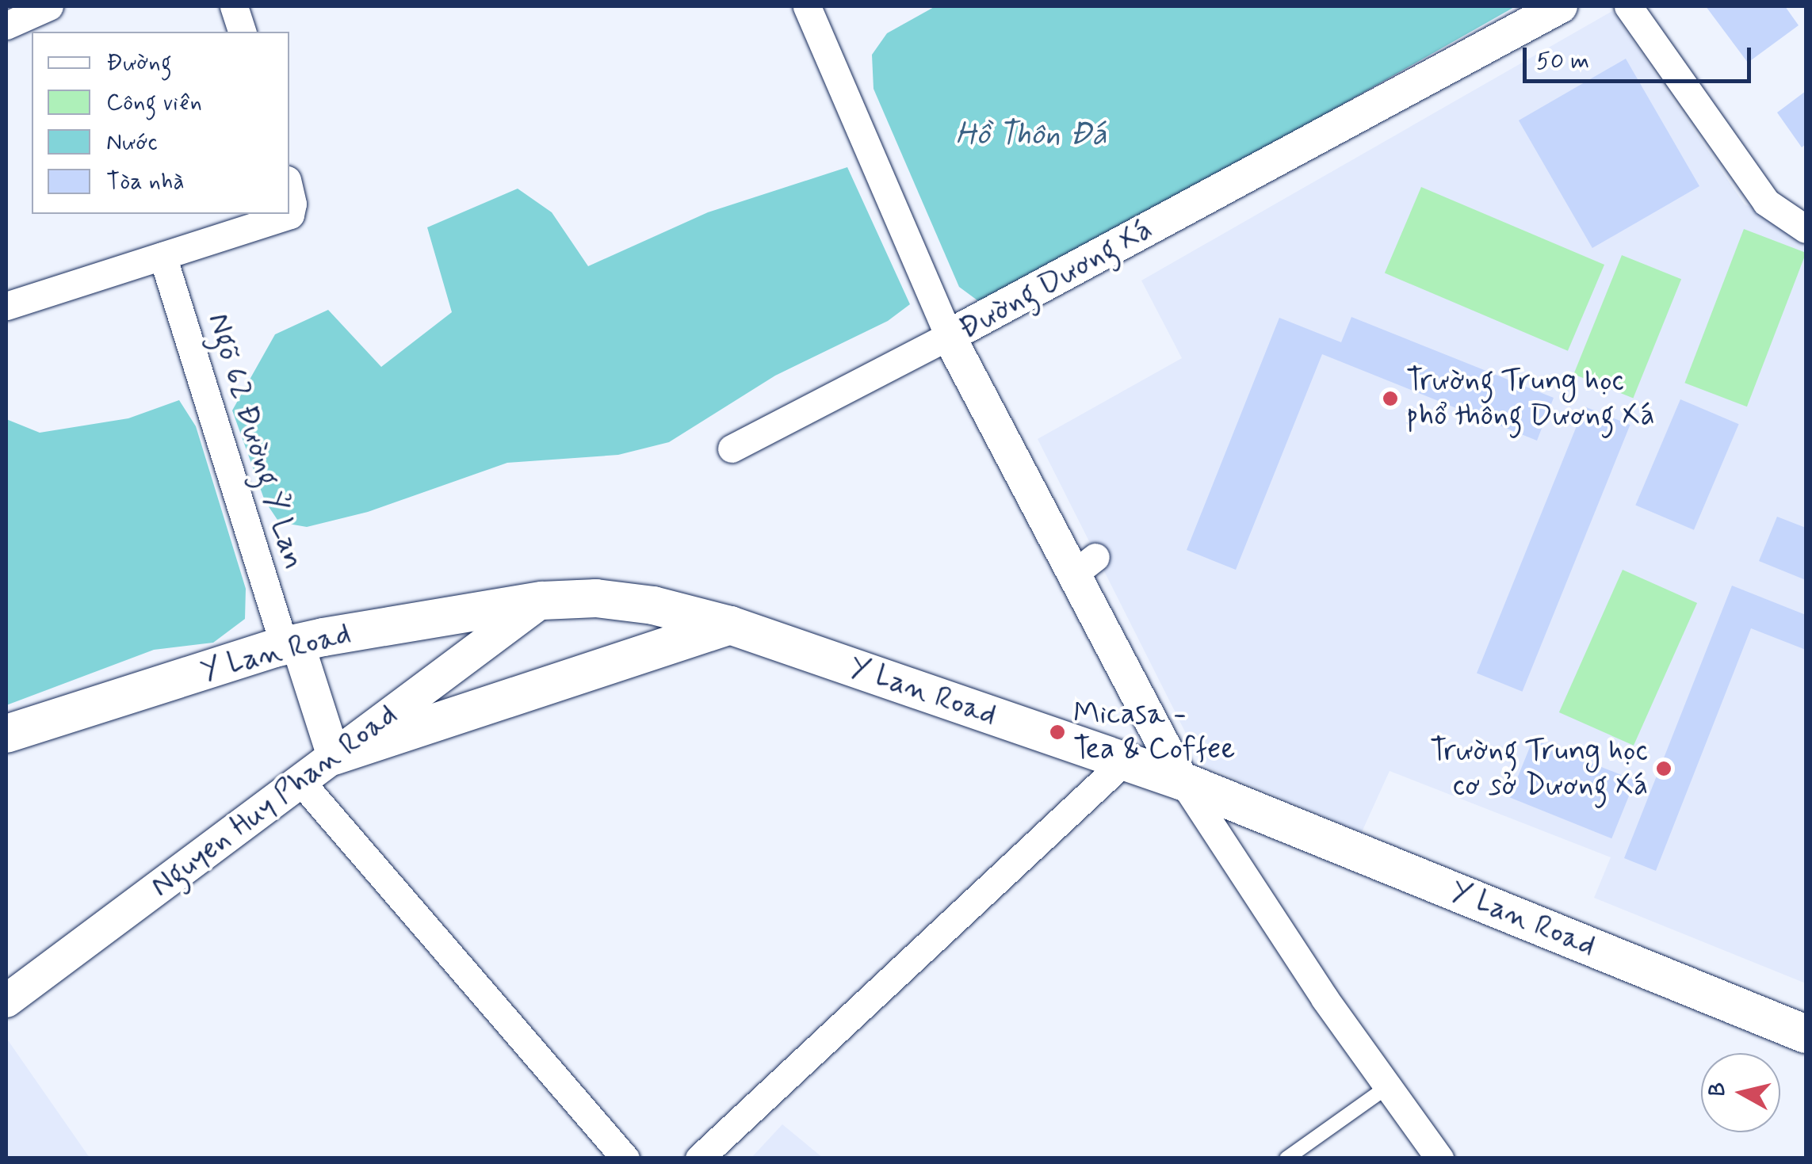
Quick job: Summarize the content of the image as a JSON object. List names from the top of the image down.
{
  "streets": {
    "main road": ["Y Lan Road"],
    "street": ["Đường Dương Xá", "Ngõ 62 Đường Ỷ Lan", "Nguyen Huy Phan Road"]
  },
  "crossings": [
    ["Đường Dương Xá", "Y Lan Road"],
    ["Ngõ 62 Đường Ỷ Lan", "Y Lan Road"],
    ["Y Lan Road", "Nguyen Huy Phan Road"]
  ],
  "water": ["Hồ Thôn Đá"],
  "places": ["Trường Trung học phổ thông Dương Xá", "Micasa - Tea & Coffee", "Trường Trung học cơ sở Dương Xá"],
  "legend": [
    "Đường",
    "Công viên",
    "Nước",
    "Tòa nhà"
  ],
  "scale_bar": "50 m",
  "north": "left"
}
